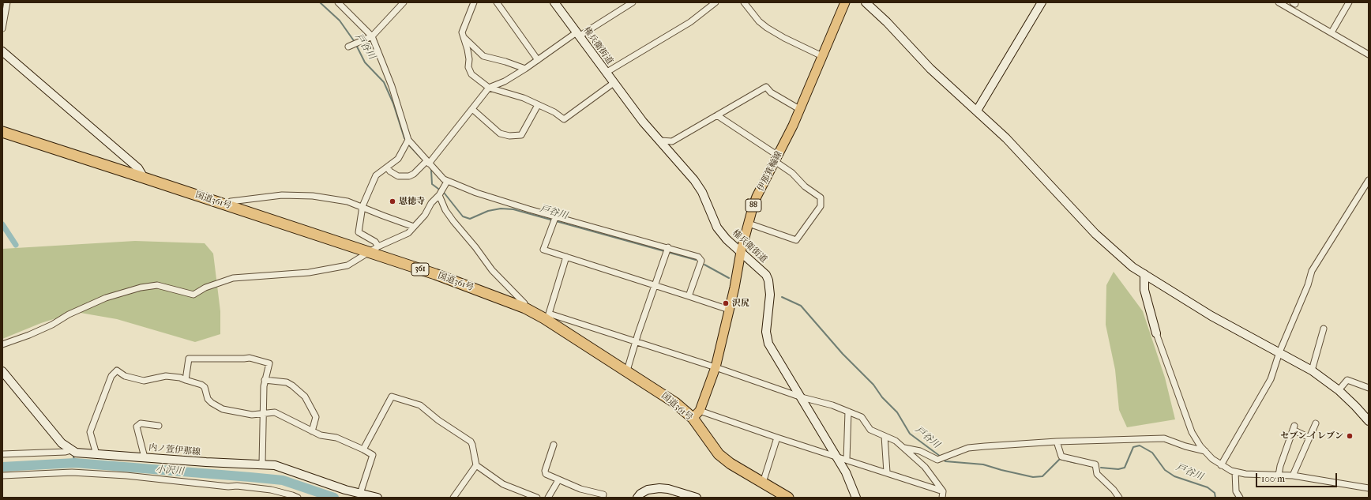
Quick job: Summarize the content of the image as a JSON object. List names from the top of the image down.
{
  "streets": {
    "highway": ["国道361号", "361"],
    "main road": ["伊那箕輪線", "88"],
    "street": ["権兵衛街道", "内ノ萱伊那線"]
  },
  "crossings": [
    ["権兵衛街道", "伊那箕輪線"],
    ["伊那箕輪線", "国道361号"]
  ],
  "water": ["戸谷川", "小沢川"],
  "places": ["恩徳寺", "沢尻", "セブン-イレブン"],
  "scale_bar": "100 m"
}
